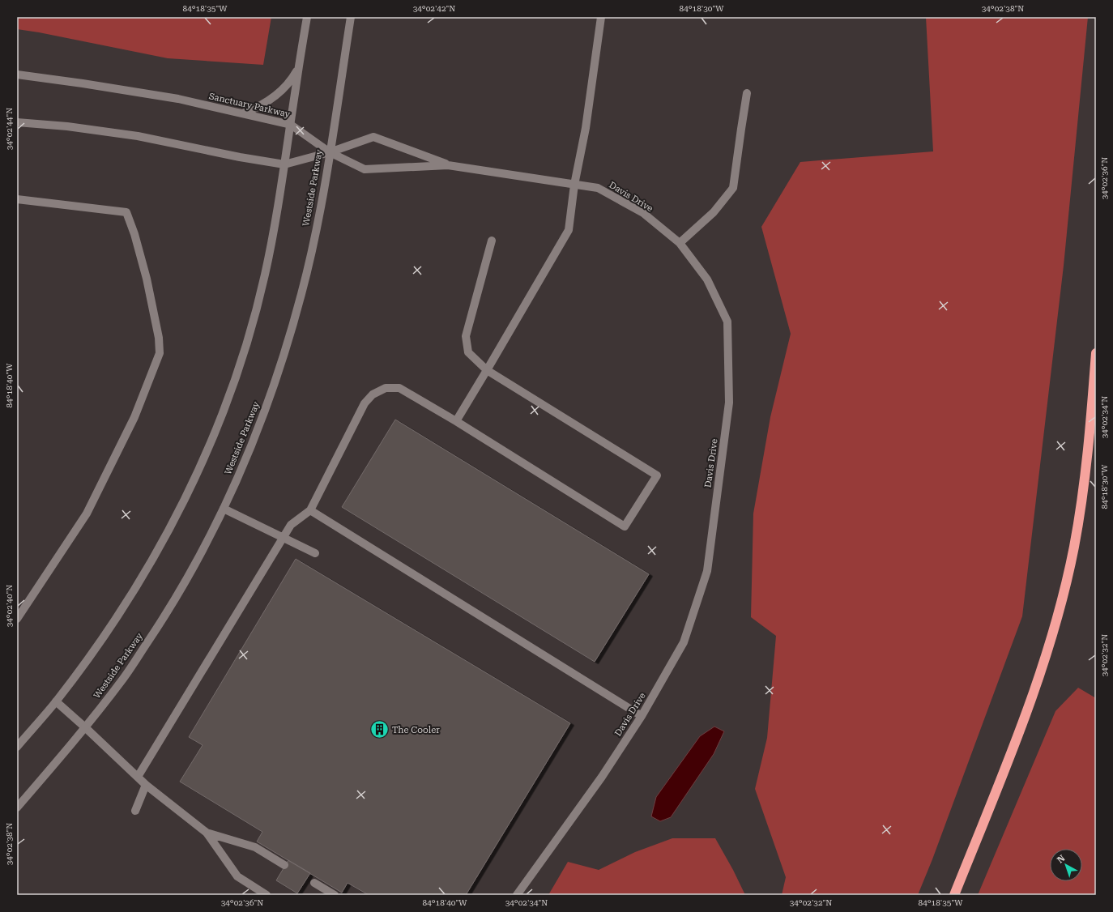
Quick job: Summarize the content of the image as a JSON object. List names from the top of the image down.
{
  "streets": {
    "main road": ["Sanctuary Parkway", "Westside Parkway", "Davis Drive"]
  },
  "crossings": [
    ["Sanctuary Parkway", "Westside Parkway"],
    ["Sanctuary Parkway", "Davis Drive"],
    ["Westside Parkway", "Davis Drive"]
  ],
  "places": {
    "building": ["The Cooler"]
  },
  "north": "top left",
  "coordinates": [
    "84°18'35\"W",
    "34°02'42\"N",
    "84°18'30\"W",
    "34°02'38\"N",
    "34°02'44\"N",
    "34°02'36\"N",
    "84°18'40\"W",
    "34°02'34\"N",
    "34°02'40\"N",
    "34°02'32\"N"
  ]
}
